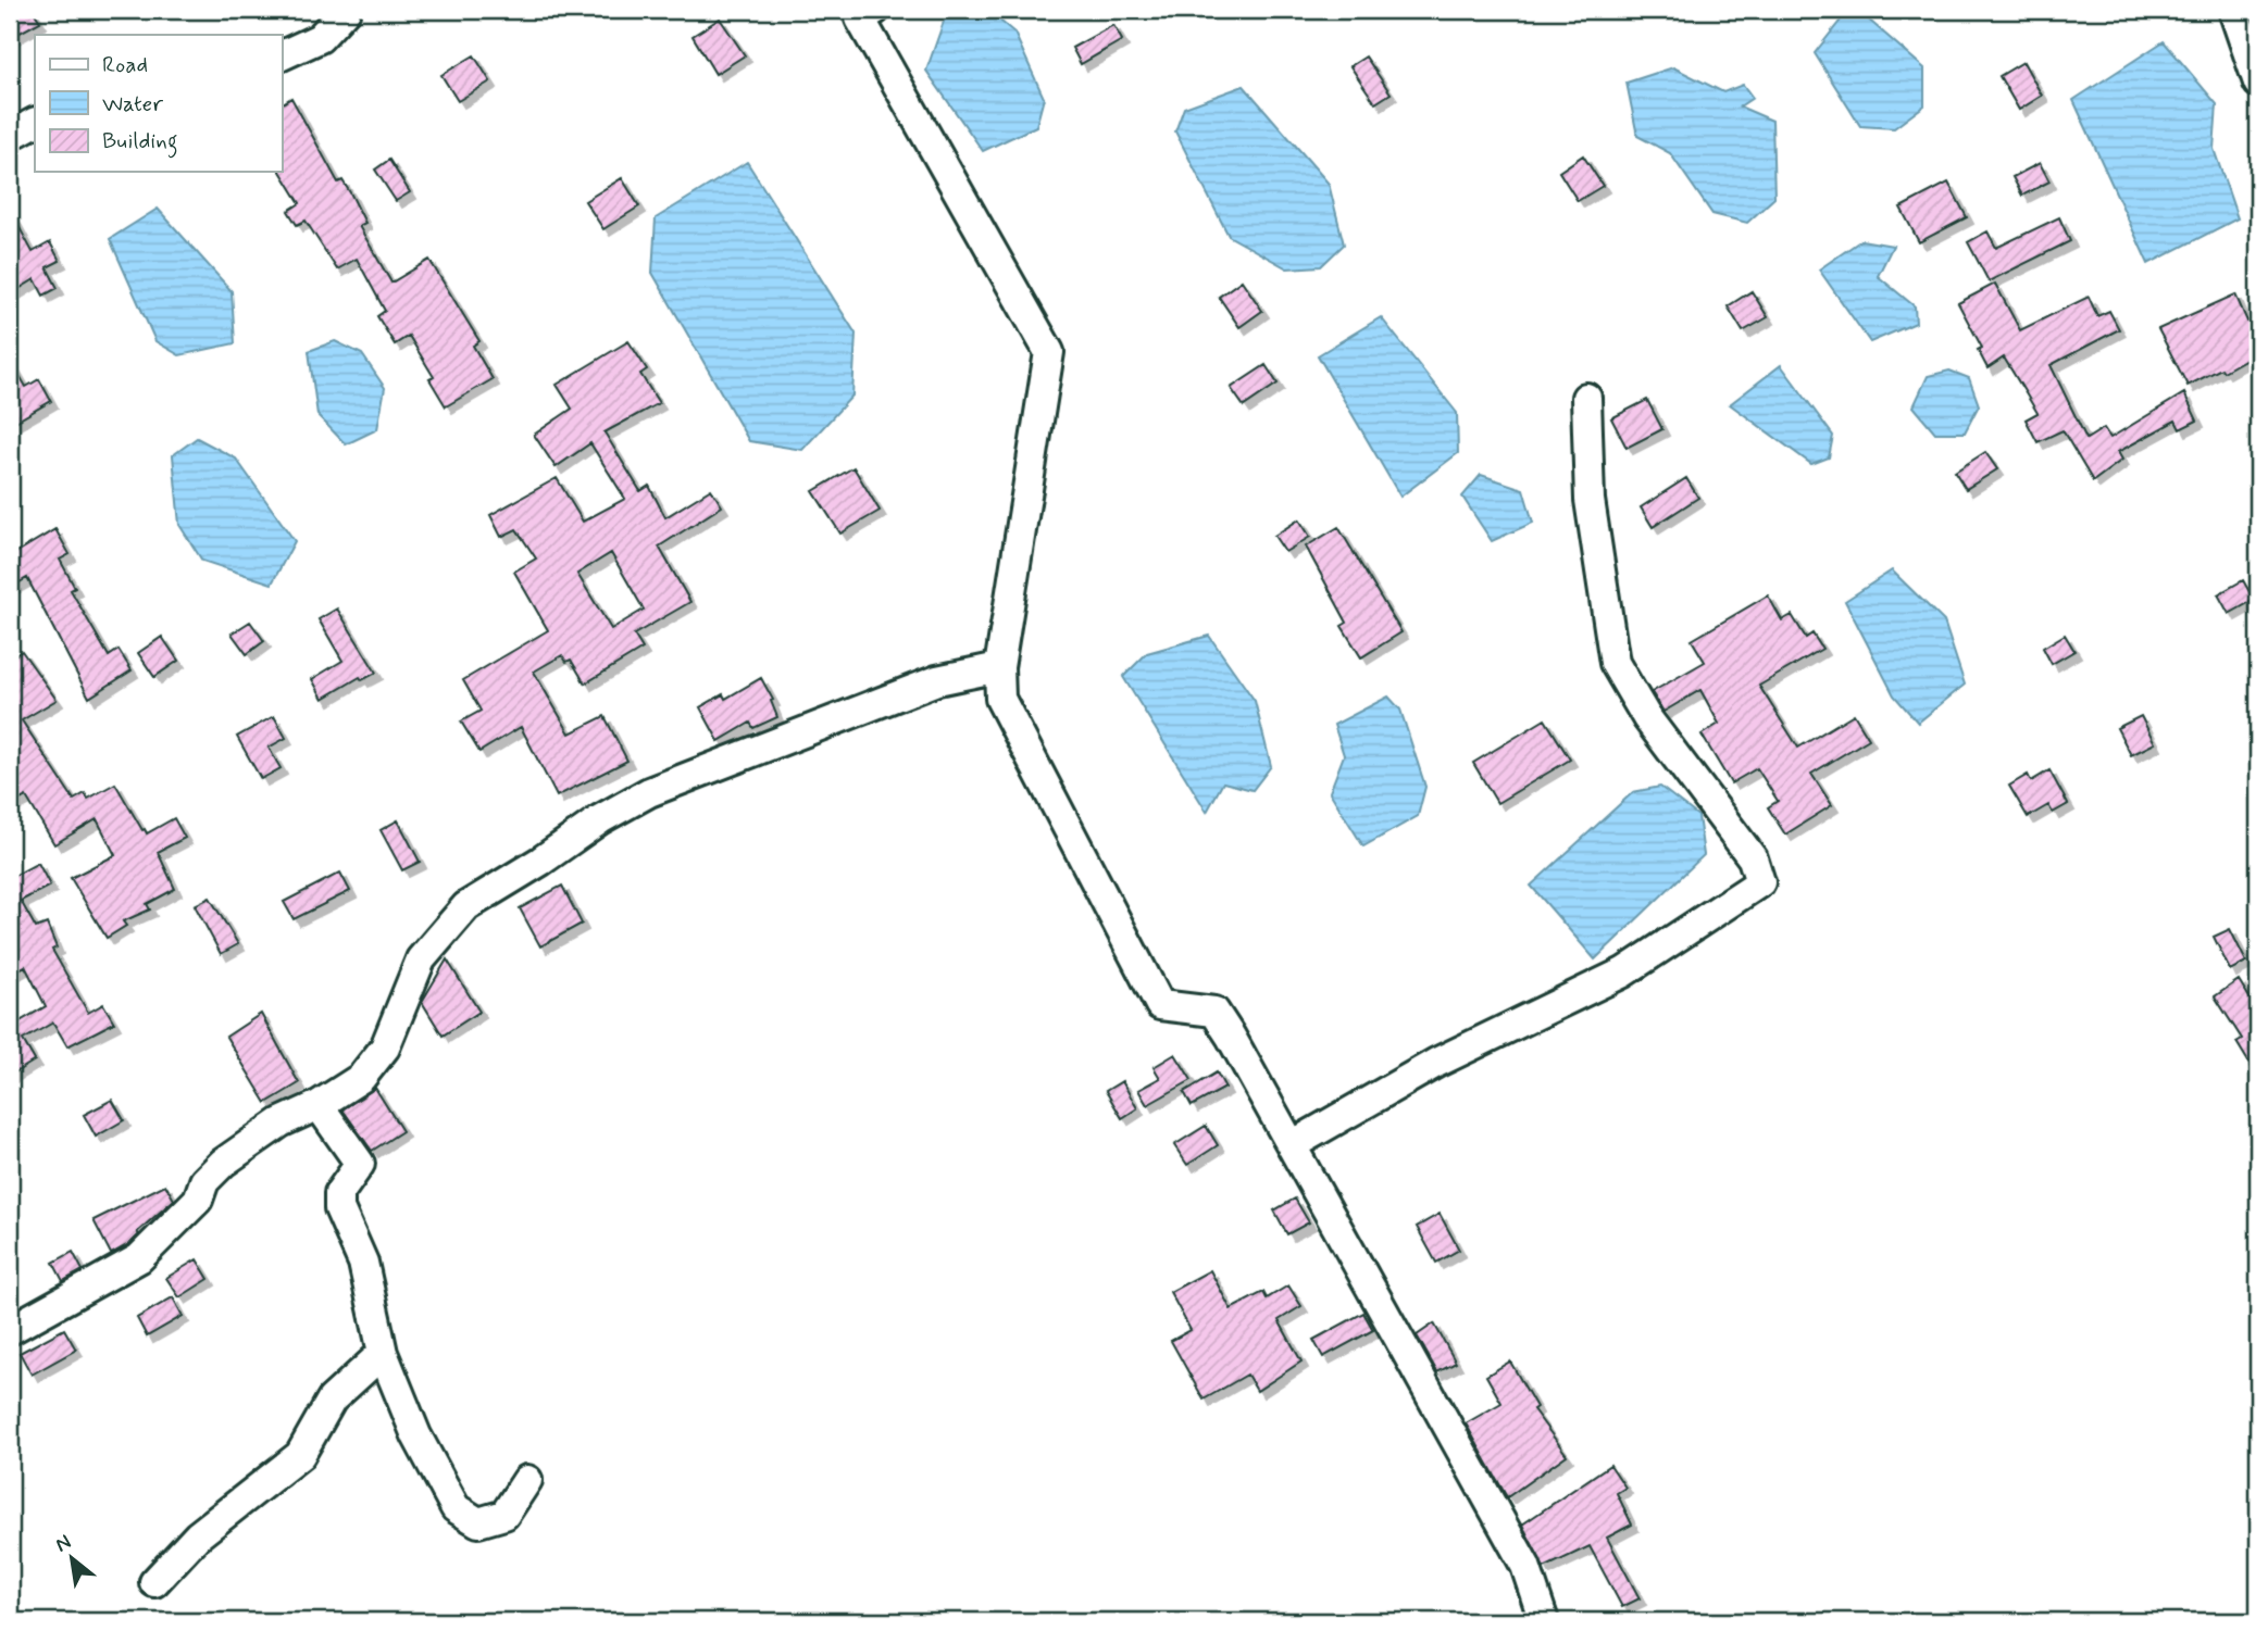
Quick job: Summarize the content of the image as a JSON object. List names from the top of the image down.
{
  "legend": ["Road", "Water", "Building"],
  "north": "top left"
}
